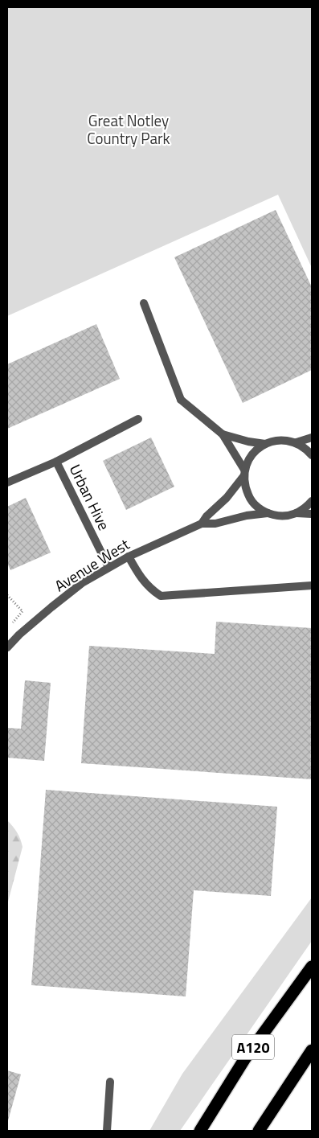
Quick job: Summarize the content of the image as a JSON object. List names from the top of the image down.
{
  "streets": {
    "highway": ["A120"],
    "street": ["Urban Hive", "Avenue West"]
  },
  "crossings": [
    ["Urban Hive", "Avenue West"]
  ],
  "parks": ["Great Notley Country Park"]
}
